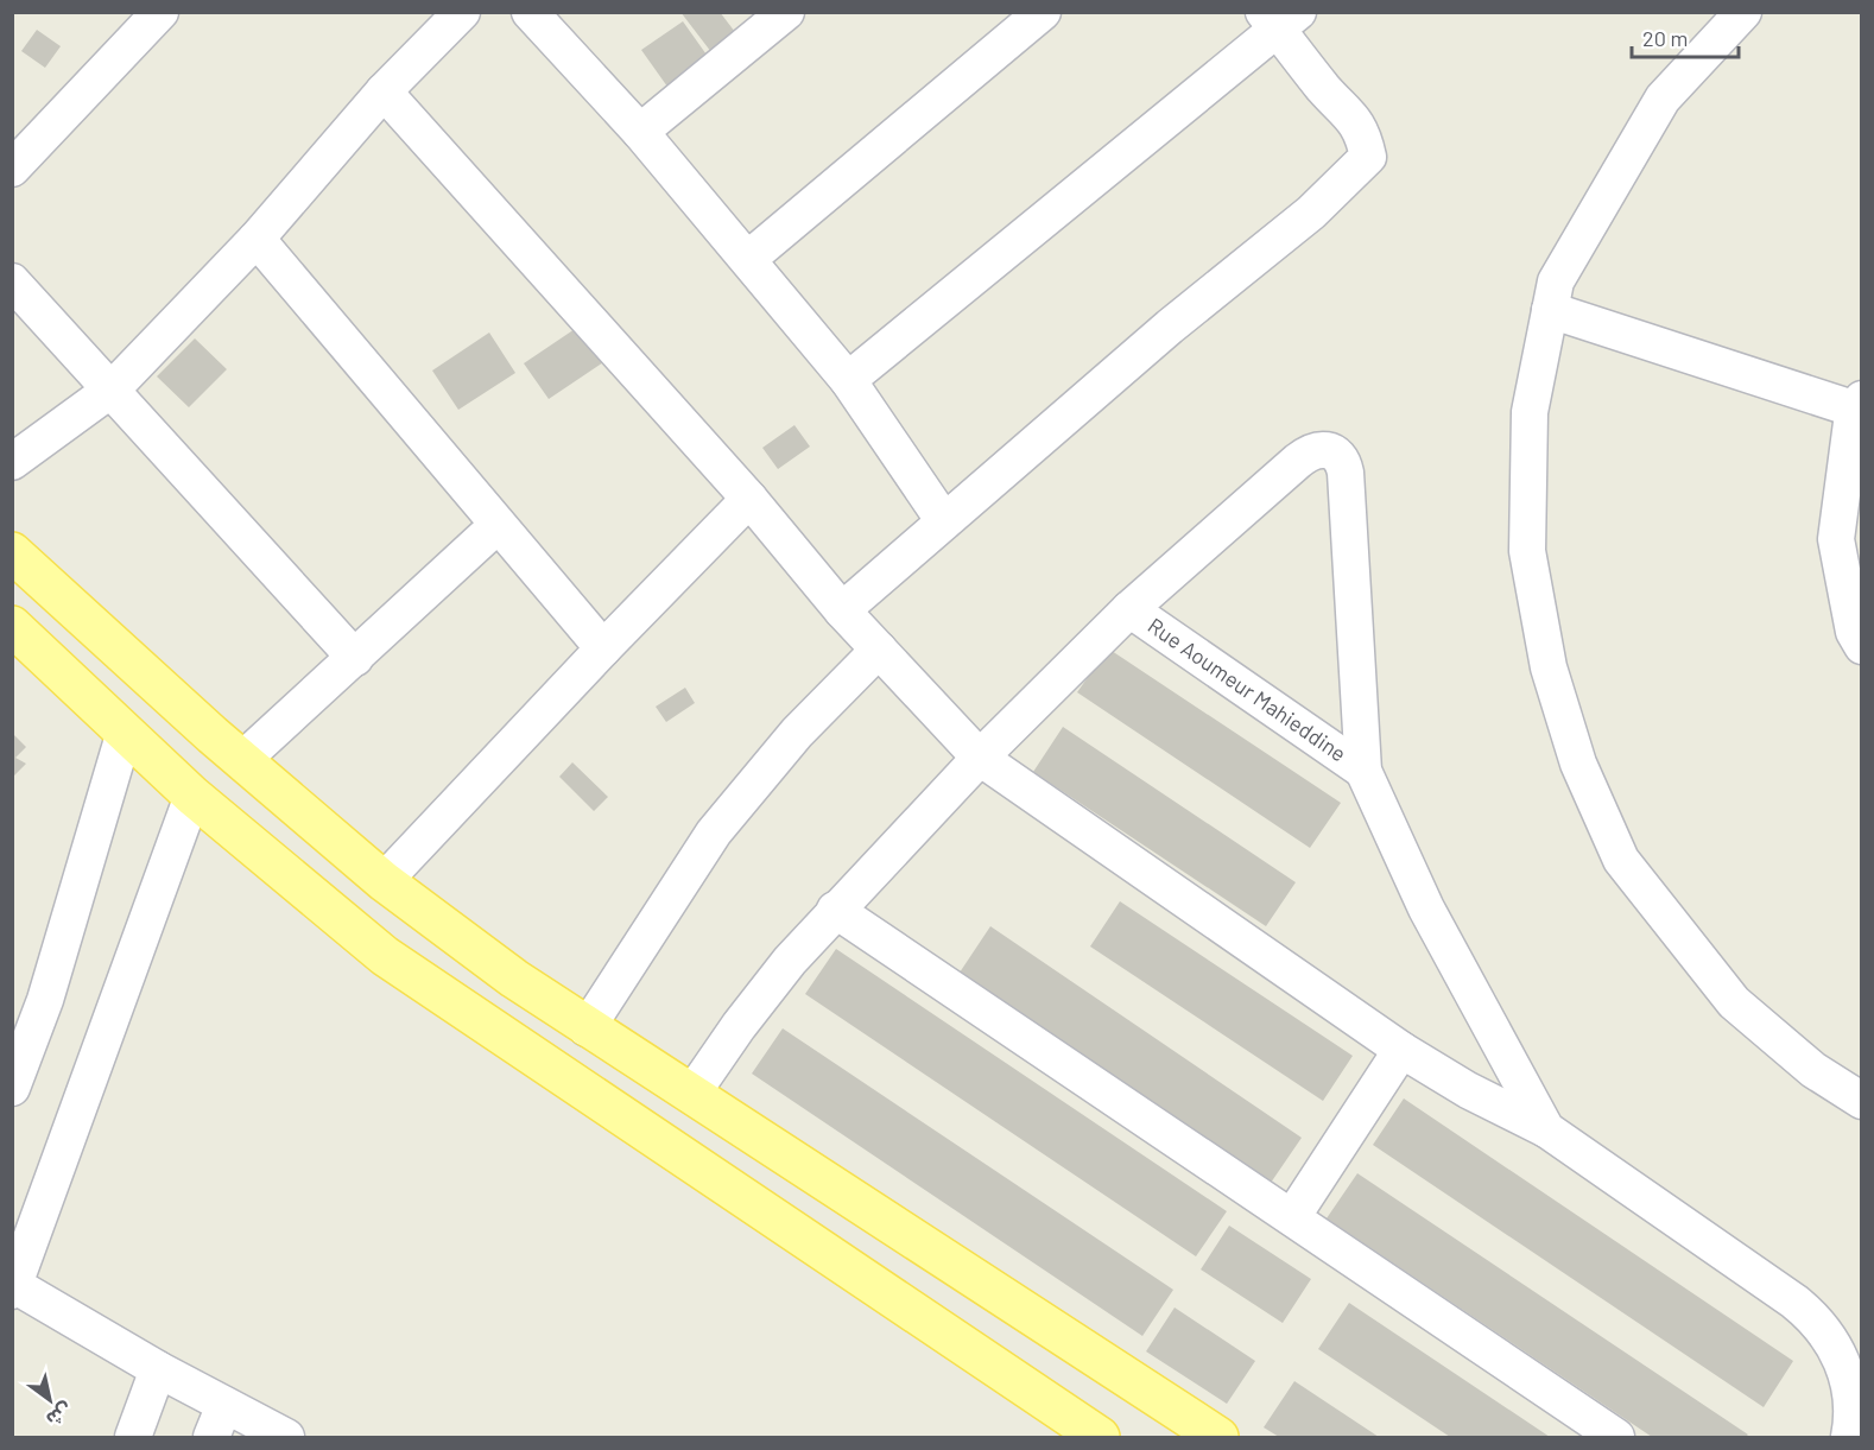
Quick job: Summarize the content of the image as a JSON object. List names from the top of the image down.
{
  "streets": {
    "street": ["Rue Aoumeur Mahieddine"]
  },
  "scale_bar": "20 m",
  "north": "bottom right"
}
